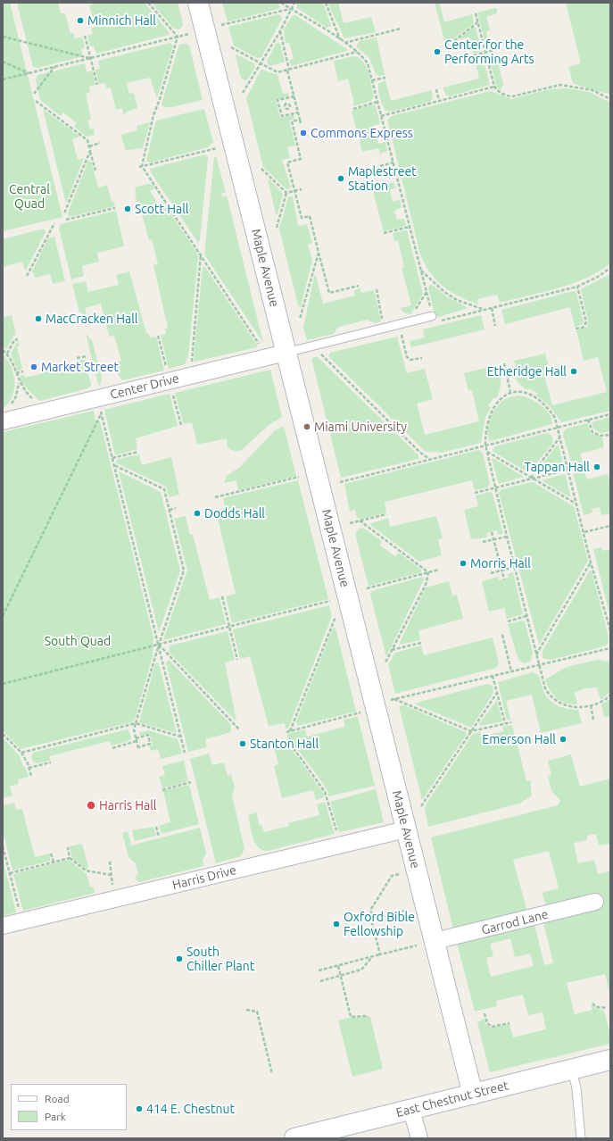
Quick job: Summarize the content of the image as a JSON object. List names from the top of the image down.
{
  "streets": {
    "street": [
      "Maple Avenue",
      "Center Drive",
      "Harris Drive",
      "Garrod Lane",
      "East Chestnut Street"
    ]
  },
  "crossings": [
    ["Maple Avenue", "Center Drive"],
    ["Maple Avenue", "Harris Drive"],
    ["Maple Avenue", "Garrod Lane"],
    ["Maple Avenue", "East Chestnut Street"]
  ],
  "parks": ["Central Quad", "South Quad"],
  "places": [
    "Minnich Hall",
    "Center for the Performing Arts",
    "Commons Express",
    "Maplestreet Station",
    "Scott Hall",
    "MacCracken Hall",
    "Market Street",
    "Etheridge Hall",
    "Miami University",
    "Tappan Hall",
    "Dodds Hall",
    "Morris Hall",
    "Emerson Hall",
    "Stanton Hall",
    "Harris Hall",
    "Oxford Bible Fellowship",
    "South Chiller Plant",
    "414 E. Chestnut"
  ],
  "legend": ["Road", "Park"]
}
